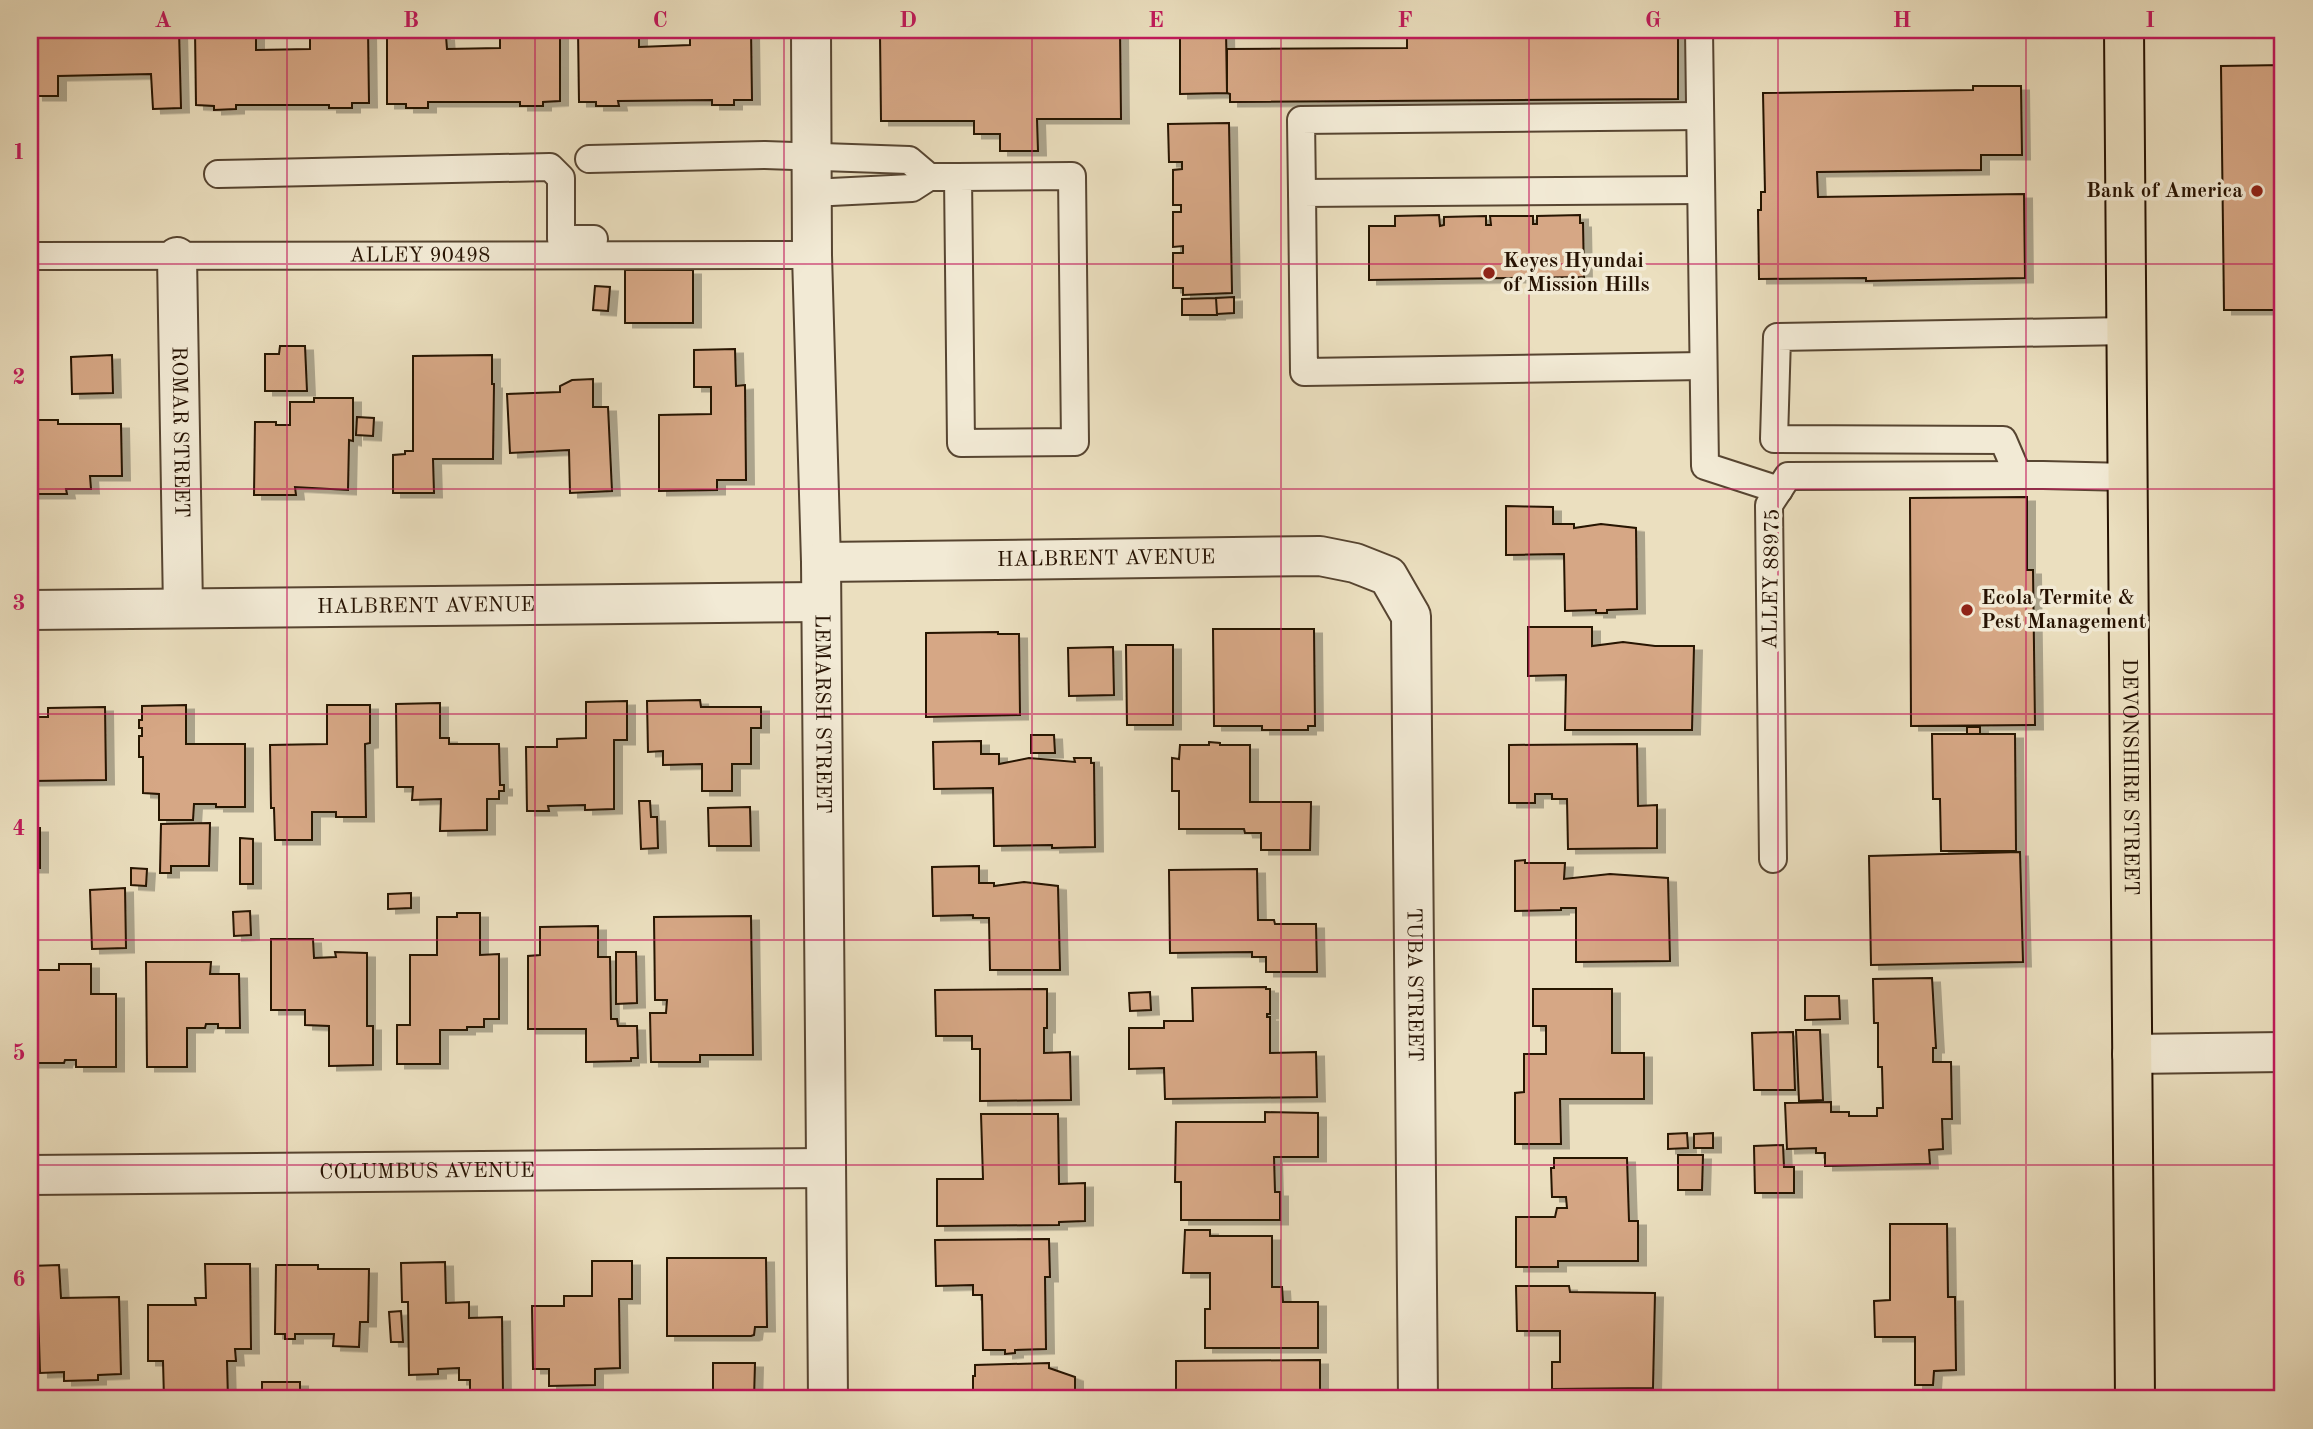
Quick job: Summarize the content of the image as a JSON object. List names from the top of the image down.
{
  "streets": {
    "main road": ["DEVONSHIRE STREET"],
    "street": [
      "ROMAR STREET",
      "HALBRENT AVENUE",
      "LEMARSH STREET",
      "TUBA STREET",
      "COLUMBUS AVENUE"
    ],
    "lane": ["ALLEY 90498", "ALLEY 88975"]
  },
  "crossings": [
    ["ALLEY 90498", "ROMAR STREET"],
    ["ALLEY 90498", "LEMARSH STREET"],
    ["ROMAR STREET", "HALBRENT AVENUE"],
    ["HALBRENT AVENUE", "LEMARSH STREET"],
    ["HALBRENT AVENUE", "TUBA STREET"],
    ["ALLEY 88975", "DEVONSHIRE STREET"],
    ["LEMARSH STREET", "COLUMBUS AVENUE"]
  ],
  "places": ["Bank of America", "Keyes Hyundai of Mission Hills", "Ecola Termite & Pest Management"],
  "grid": {
    "columns": [
      "A",
      "B",
      "C",
      "D",
      "E",
      "F",
      "G",
      "H",
      "I"
    ],
    "rows": [
      "1",
      "2",
      "3",
      "4",
      "5",
      "6"
    ]
  }
}
